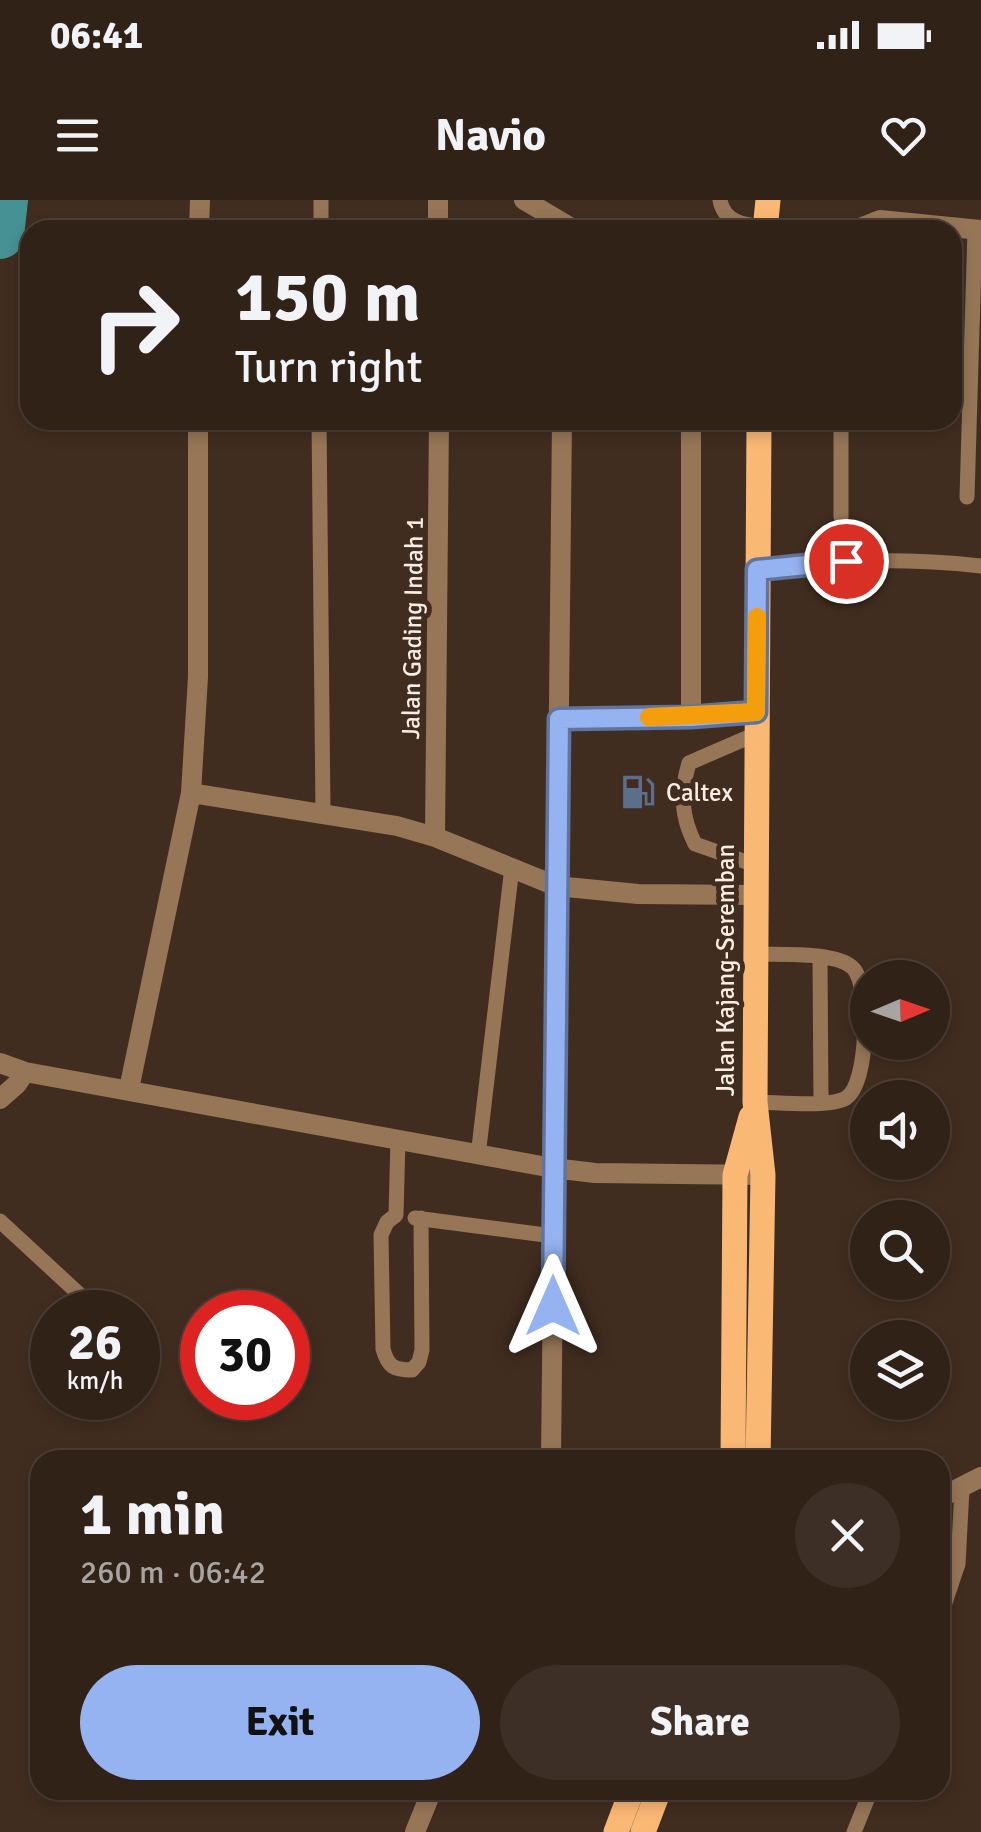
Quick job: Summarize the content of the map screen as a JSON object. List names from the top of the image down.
{
  "streets": {
    "main road": ["Jalan Kajang-Seremban"],
    "street": ["Jalan Gading Indah 1"]
  },
  "places": {
    "fuel station": ["Caltex"]
  },
  "north": "right",
  "page": {
    "status": "06:41",
    "header": "Navio",
    "turn": ["150 m", "Turn right"],
    "speed": "26 km/h",
    "limit": "30",
    "heading": ["1 min", "260 m · 06:42"],
    "buttons": ["Exit", "Share"]
  }
}
